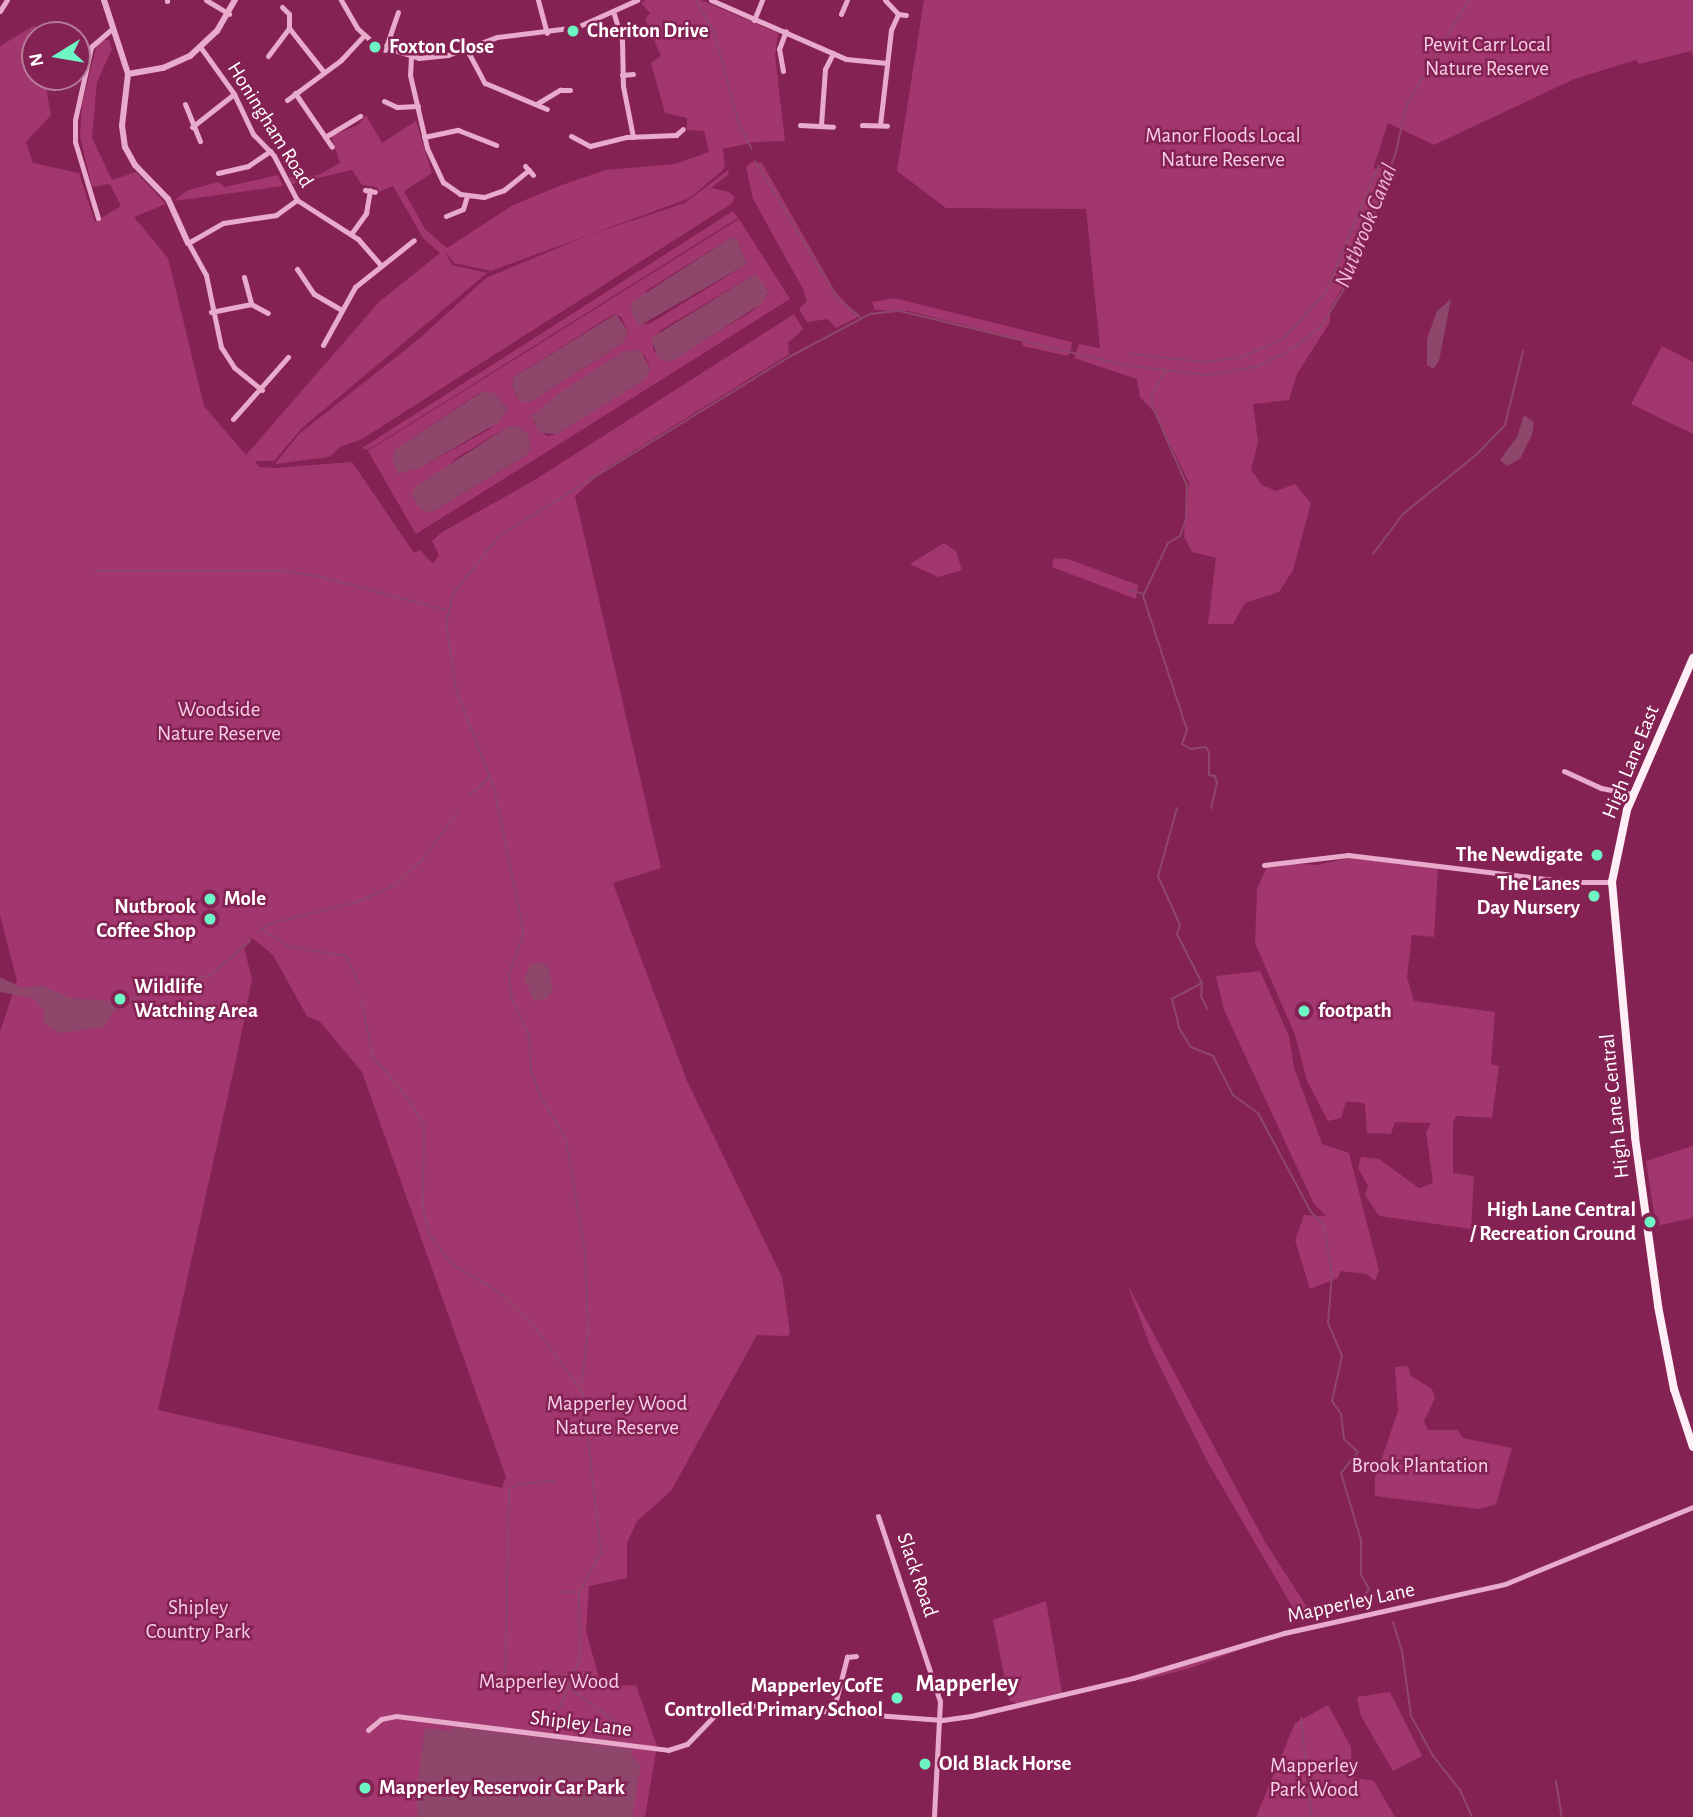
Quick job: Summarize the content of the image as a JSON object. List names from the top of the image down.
{
  "streets": {
    "main road": ["High Lane East", "High Lane Central"],
    "street": [
      "Honingham Road",
      "Slack Road",
      "Mapperley Lane",
      "Shipley Lane"
    ]
  },
  "crossings": [
    ["High Lane East", "High Lane Central"],
    ["Slack Road", "Mapperley Lane"],
    ["Slack Road", "Shipley Lane"],
    ["Mapperley Lane", "Shipley Lane"]
  ],
  "districts": ["Mapperley"],
  "water": ["Nutbrook Canal"],
  "parks": [
    "Pewit Carr Local Nature Reserve",
    "Manor Floods Local Nature Reserve",
    "Woodside Nature Reserve",
    "Mapperley Wood Nature Reserve",
    "Brook Plantation",
    "Shipley Country Park",
    "Mapperley Wood",
    "Mapperley Park Wood"
  ],
  "places": [
    "Cheriton Drive",
    "Foxton Close",
    "The Newdigate",
    "The Lanes Day Nursery",
    "Mole",
    "Nutbrook Coffee Shop",
    "Wildlife Watching Area",
    "footpath",
    "High Lane Central / Recreation Ground",
    "Mapperley CofE Controlled Primary School",
    "Old Black Horse",
    "Mapperley Reservoir Car Park"
  ],
  "north": "left"
}
